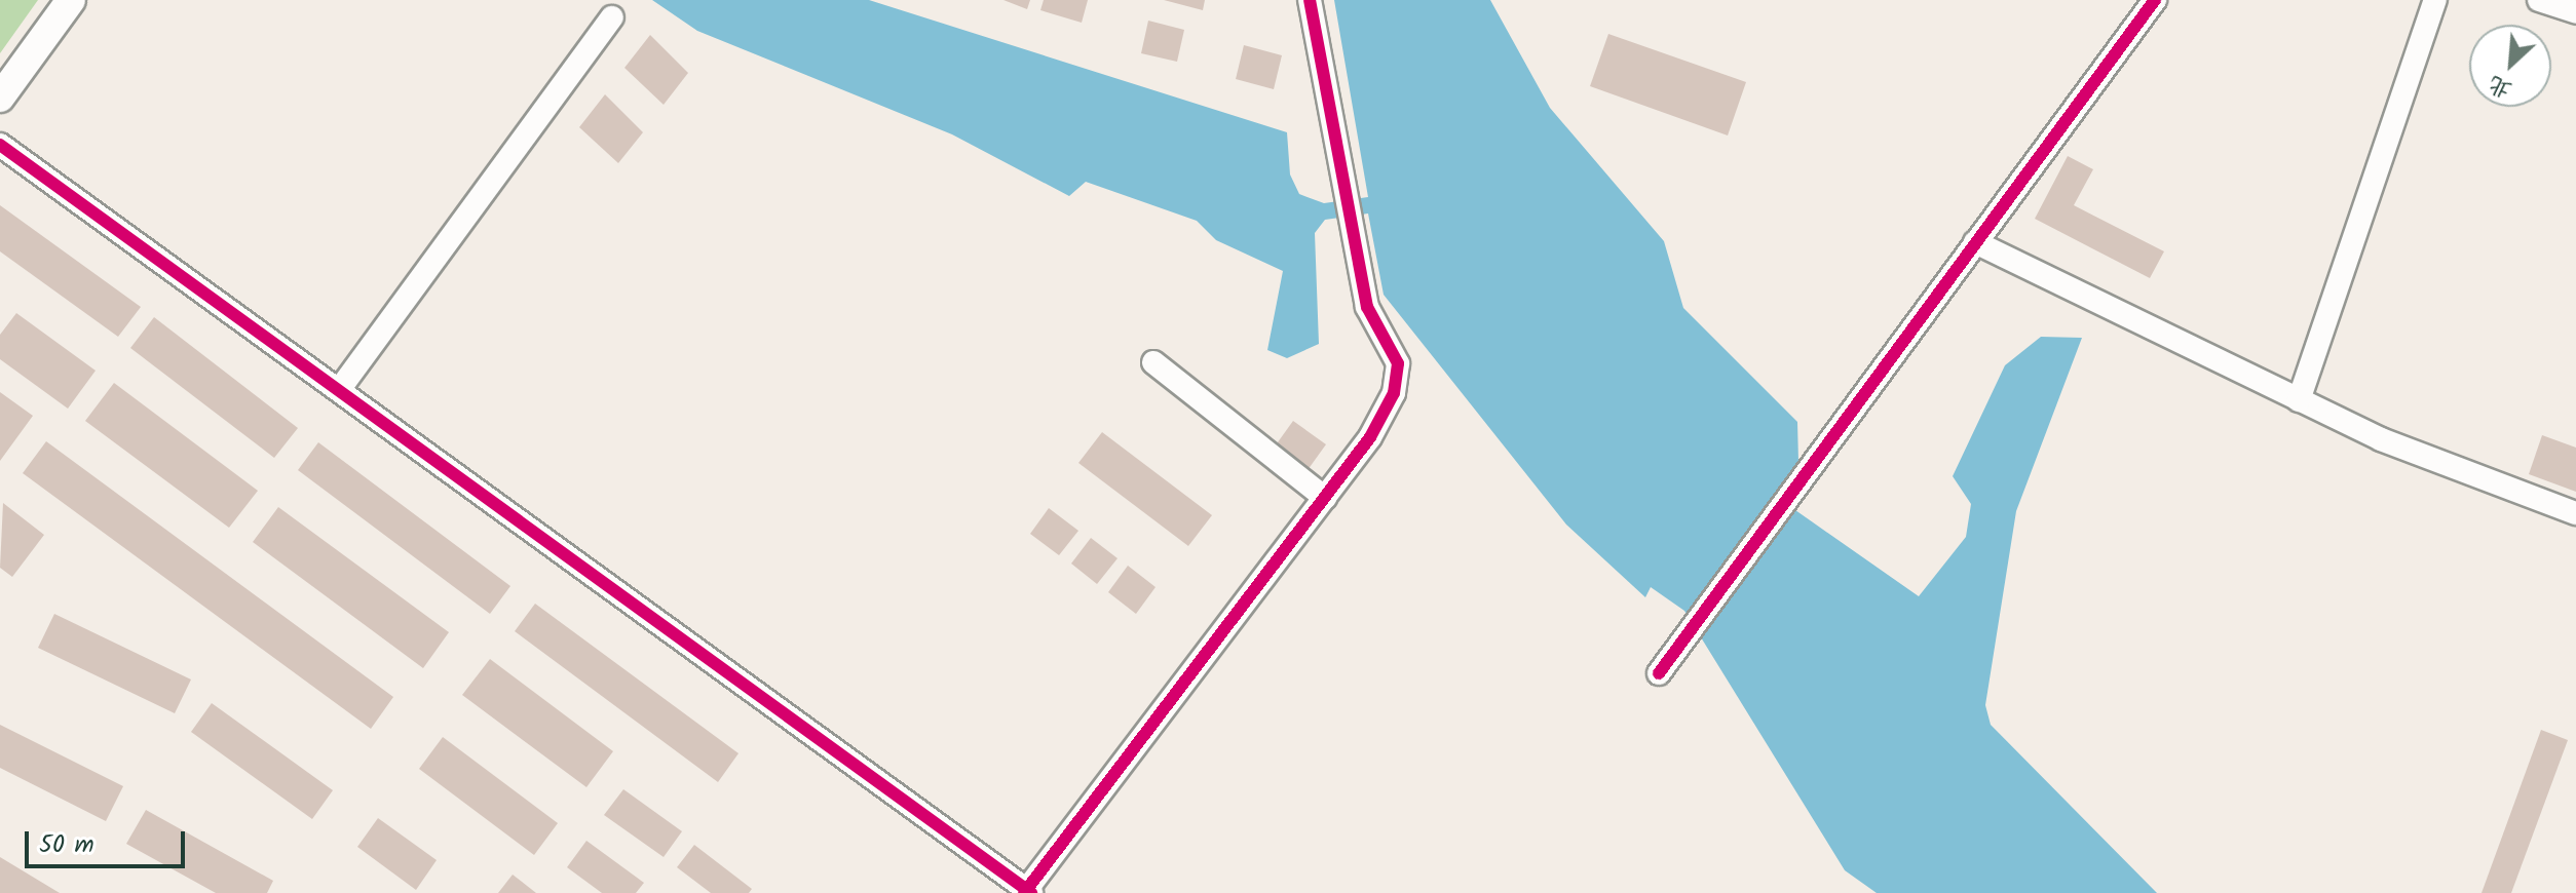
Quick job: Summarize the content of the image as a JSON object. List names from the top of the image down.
{
  "scale_bar": "50 m",
  "north": "bottom left"
}
